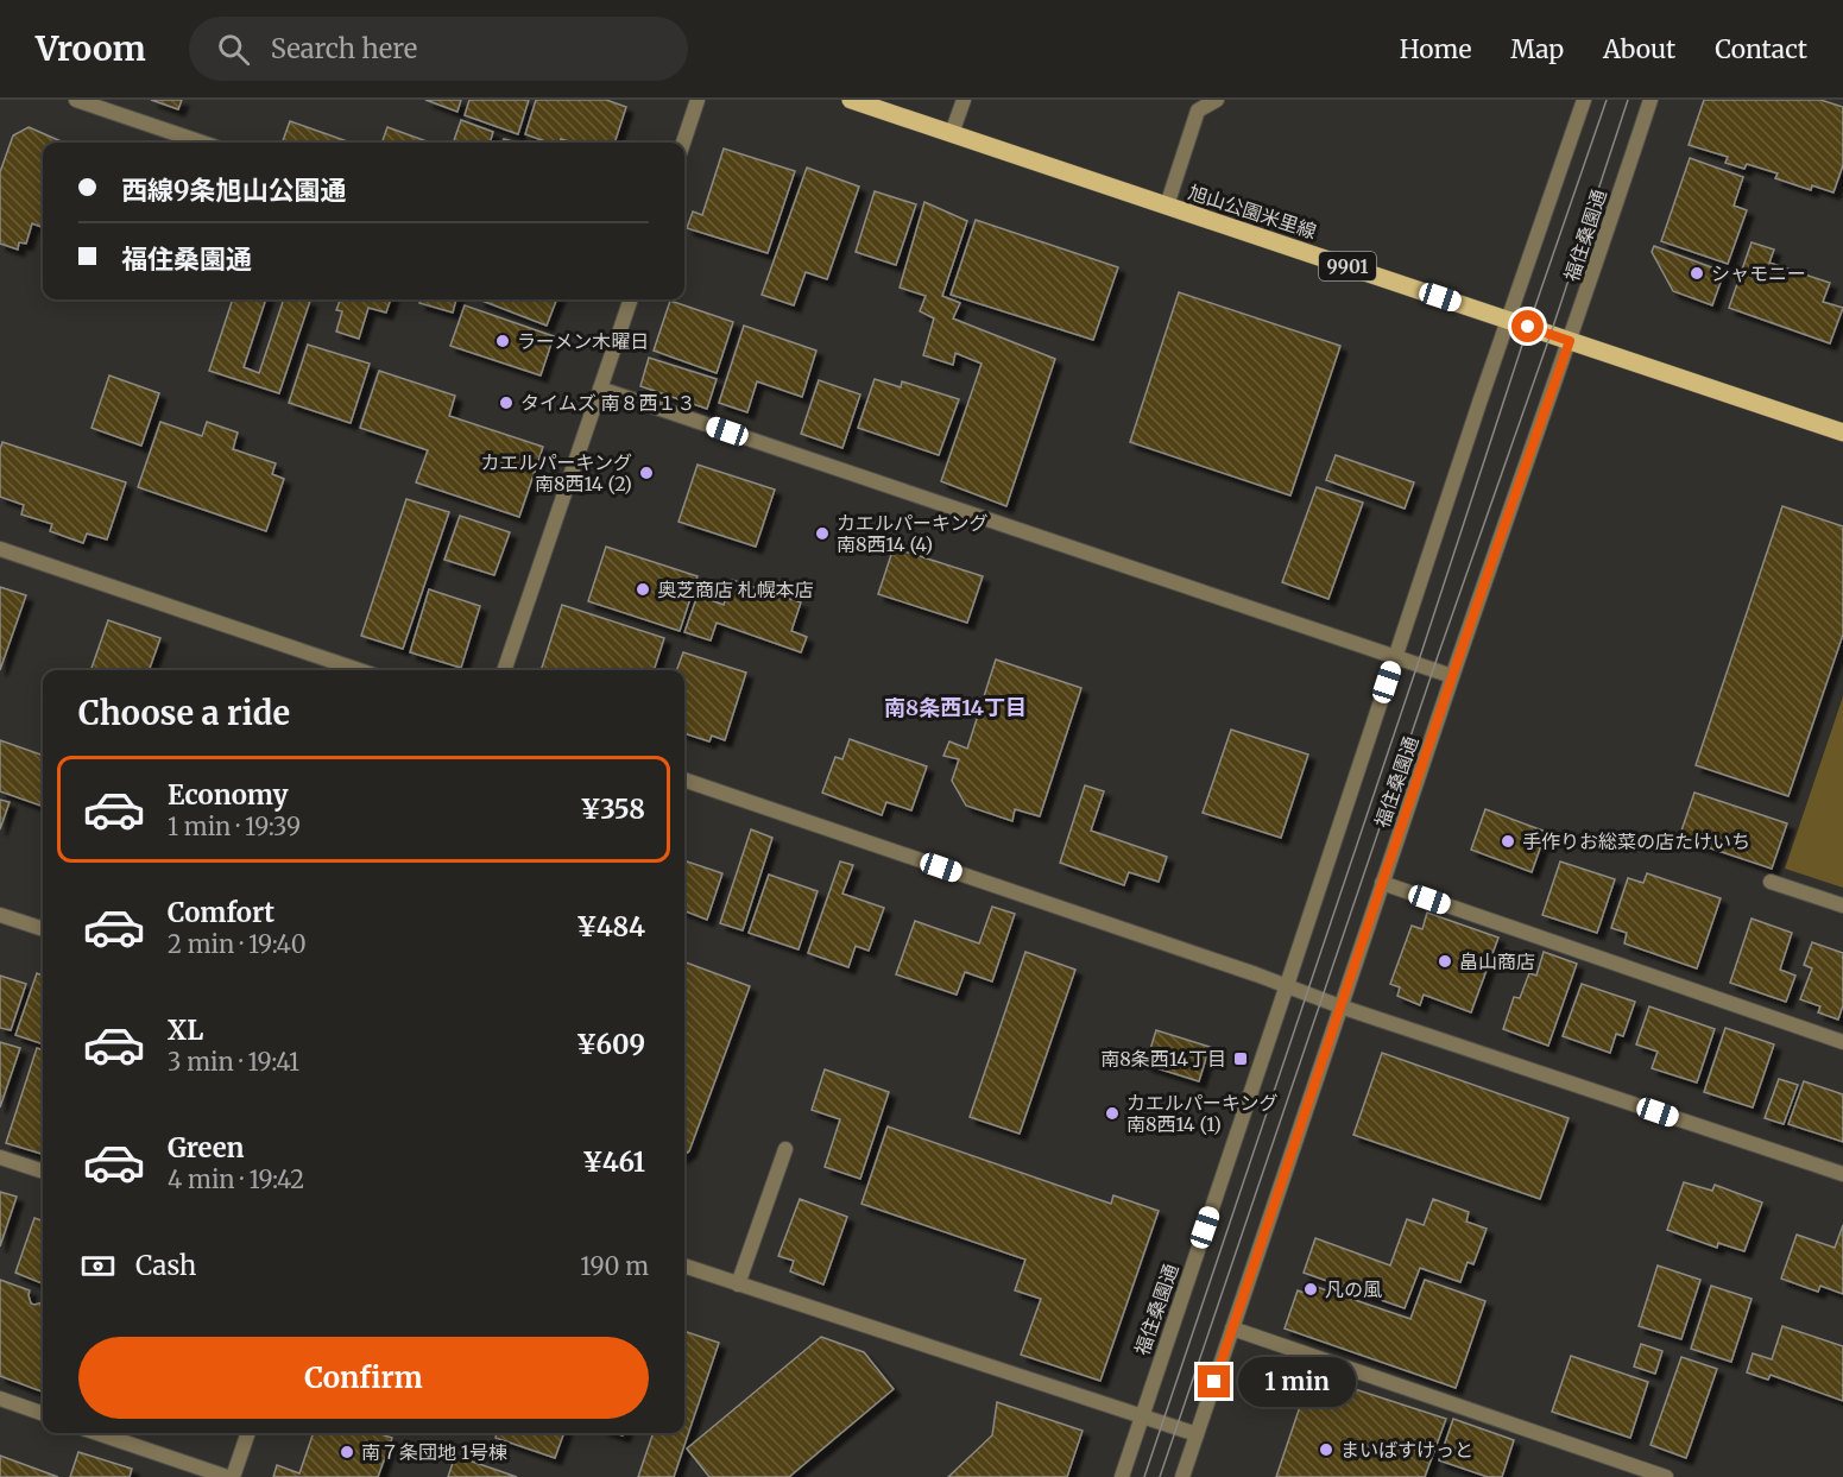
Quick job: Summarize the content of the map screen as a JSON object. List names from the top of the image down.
{
  "streets": {
    "main road": ["旭山公園米里線", "9901"],
    "street": ["福住桑園通"]
  },
  "crossings": [
    ["旭山公園米里線", "福住桑園通"]
  ],
  "districts": ["南8条西14丁目"],
  "places": {
    "other": [
      "シャモニー",
      "ラーメン木曜日",
      "タイムズ 南８西１３",
      "カエルパーキング 南8西14 (2)",
      "カエルパーキング 南8西14 (4)",
      "奥芝商店 札幌本店",
      "手作りお総菜の店たけいち",
      "畠山商店",
      "カエルパーキング 南8西14 (1)",
      "凡の風",
      "まいばすけっと",
      "南７条団地 1号棟"
    ],
    "transit": ["南8条西14丁目"]
  },
  "page": {
    "header": "Vroom",
    "search": "Search here",
    "nav": [
      "Home",
      "Map",
      "About",
      "Contact"
    ],
    "banner": ["西線9条旭山公園通", "福住桑園通"],
    "heading": "Choose a ride",
    "list": [
      {
        "name": "Economy",
        "note": "1 min · 19:39",
        "value": "¥358"
      },
      {
        "name": "Comfort",
        "note": "2 min · 19:40",
        "value": "¥484"
      },
      {
        "name": "XL",
        "note": "3 min · 19:41",
        "value": "¥609"
      },
      {
        "name": "Green",
        "note": "4 min · 19:42",
        "value": "¥461"
      }
    ],
    "pay": ["Cash", "190 m"],
    "buttons": "Confirm",
    "bubble": "1 min"
  }
}
